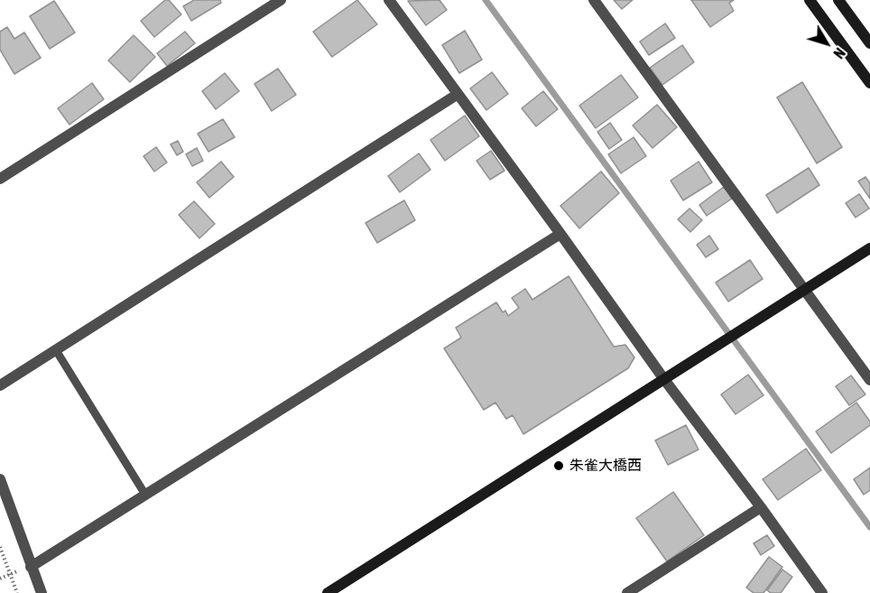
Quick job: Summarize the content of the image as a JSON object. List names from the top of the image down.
{
  "places": ["朱雀大橋西"],
  "north": "bottom right"
}
